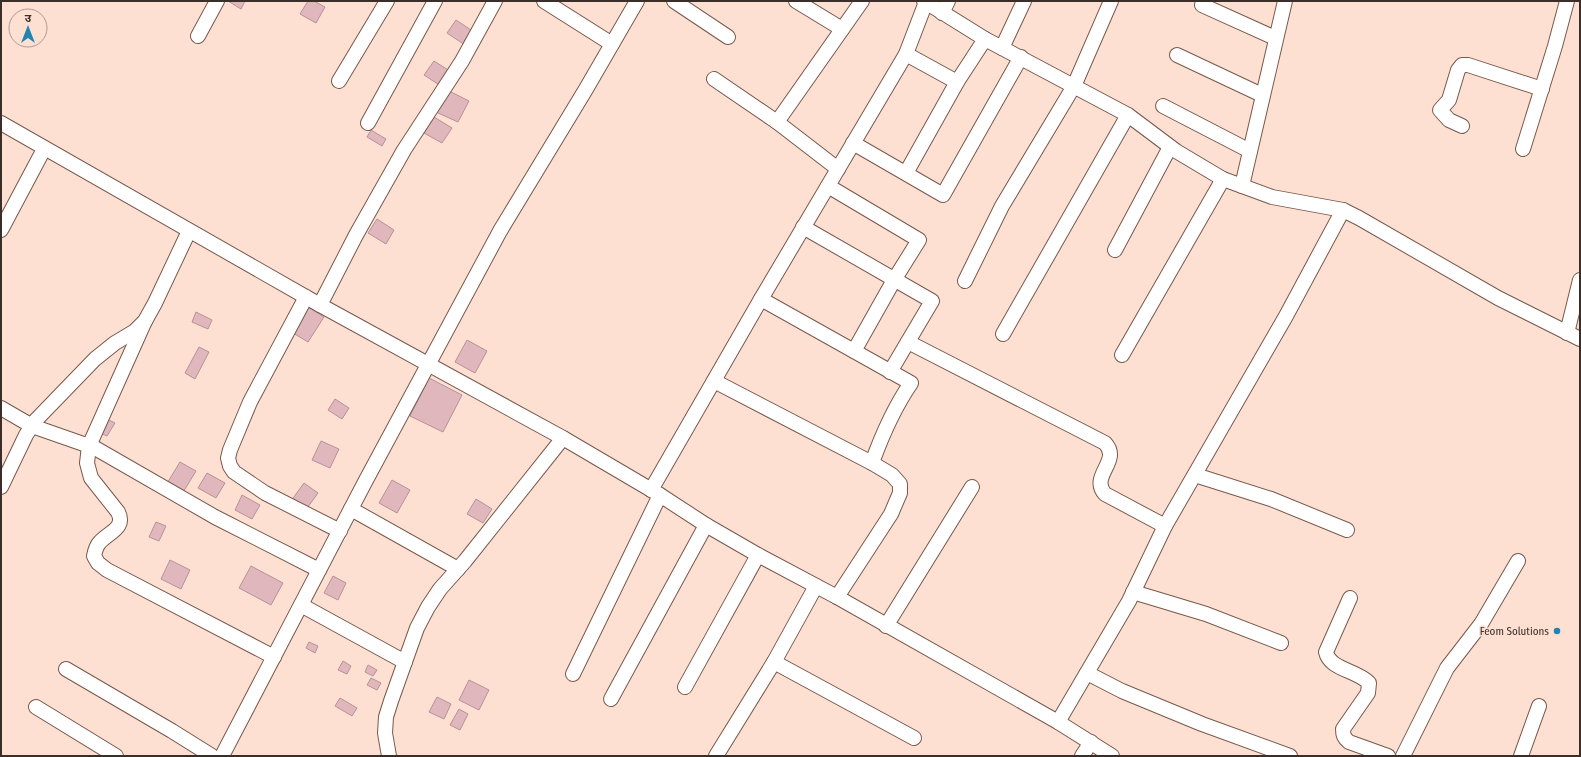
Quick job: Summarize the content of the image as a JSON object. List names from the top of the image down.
{
  "places": ["Feom Solutions"],
  "north": "top"
}
